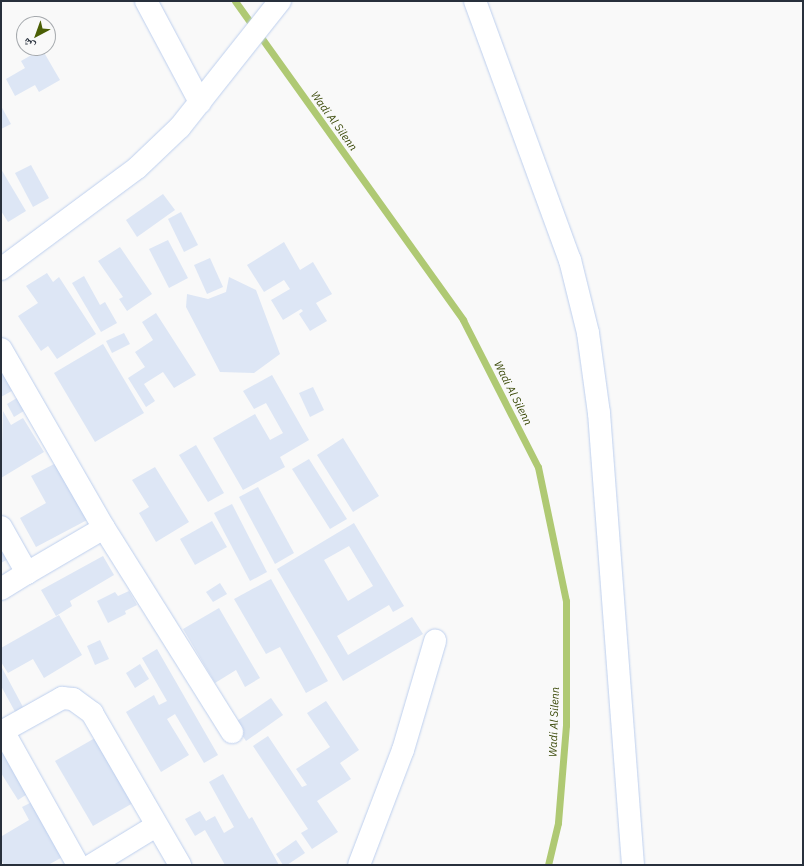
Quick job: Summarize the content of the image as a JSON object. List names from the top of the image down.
{
  "water": ["Wadi Al Silenn"],
  "north": "bottom left"
}
